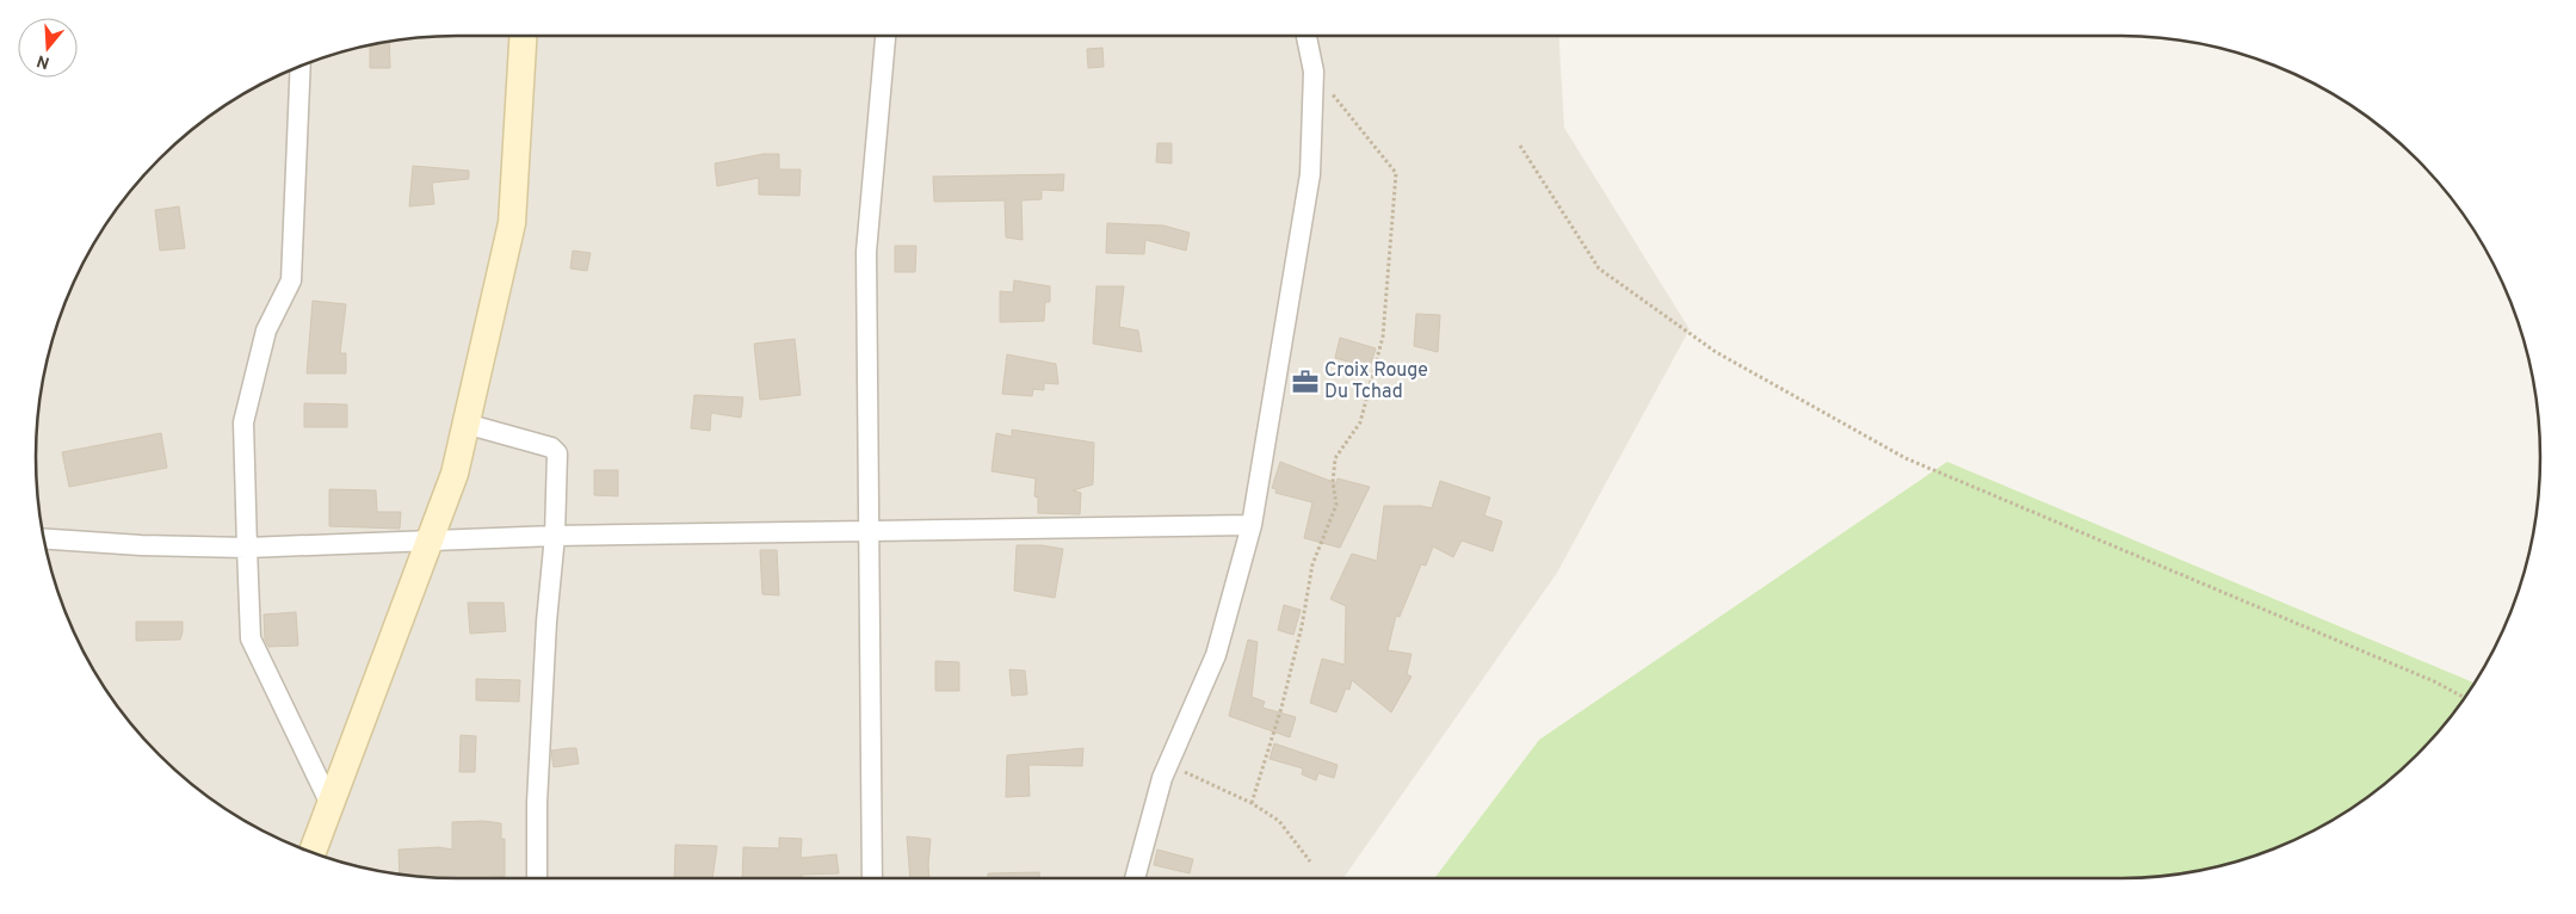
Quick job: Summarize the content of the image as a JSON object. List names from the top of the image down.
{
  "places": {
    "office": ["Croix Rouge Du Tchad"]
  },
  "north": "bottom"
}
